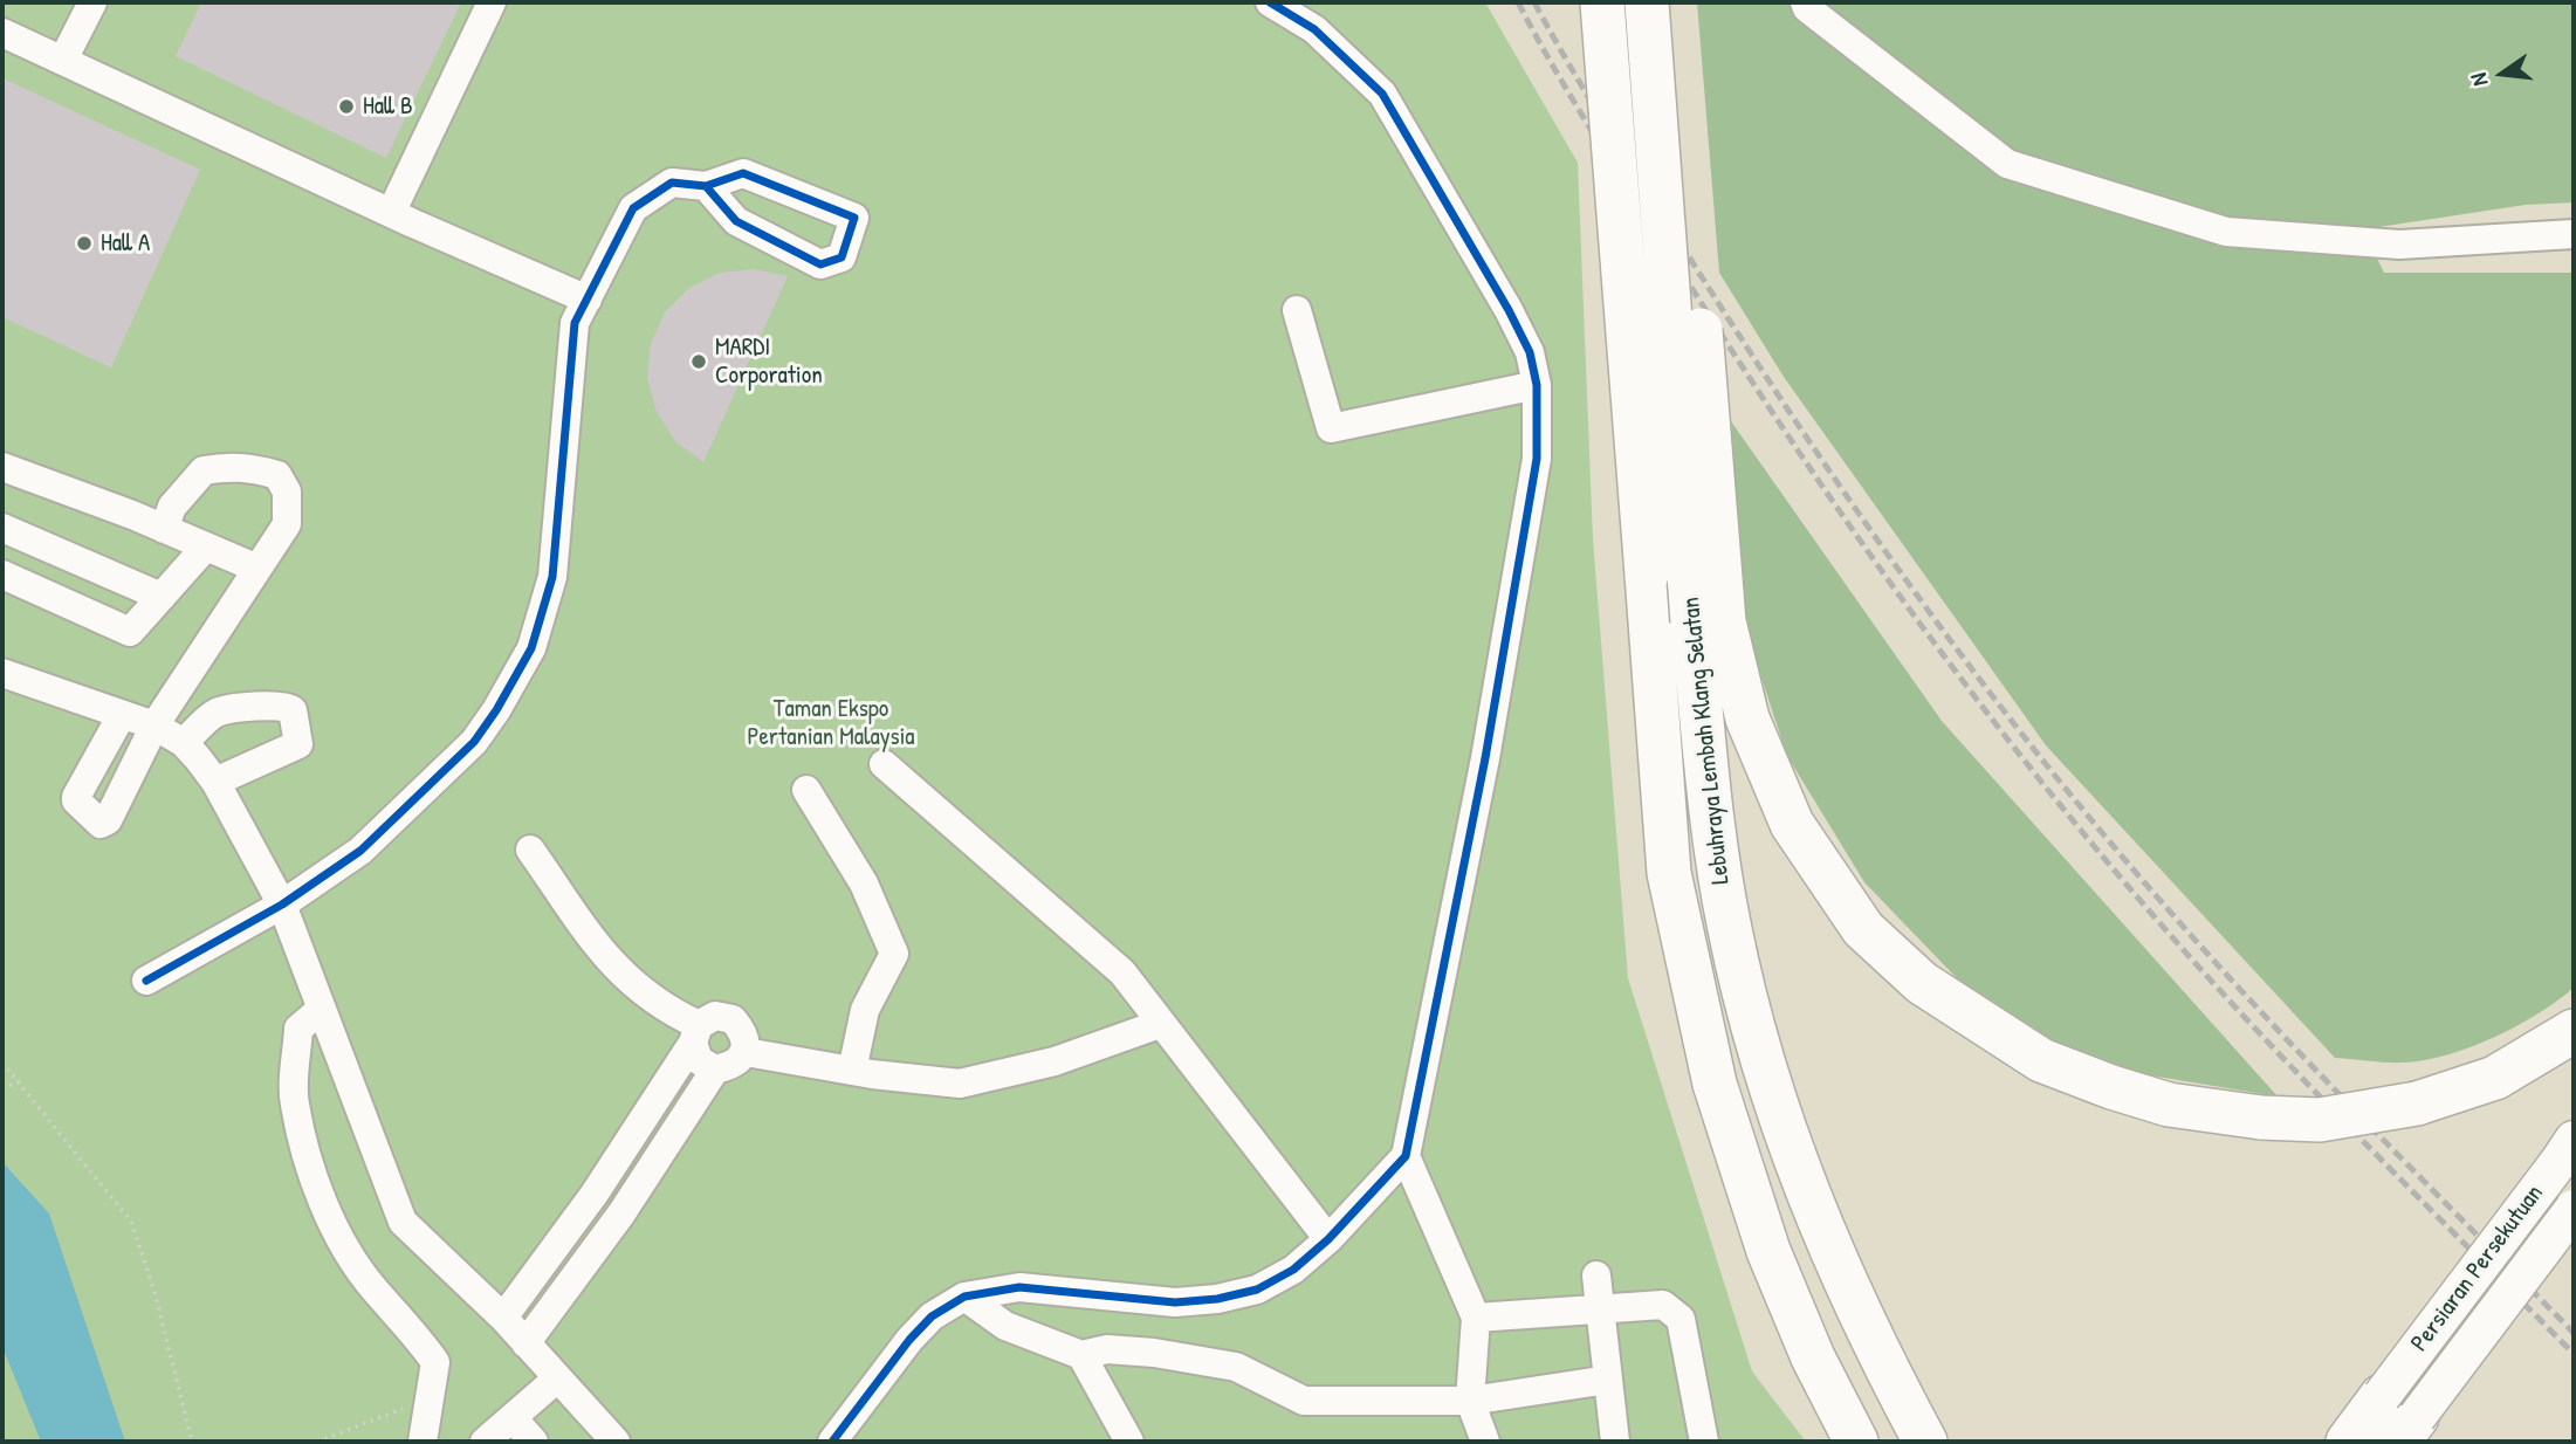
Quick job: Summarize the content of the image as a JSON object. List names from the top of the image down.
{
  "streets": {
    "highway": ["Lebuhraya Lembah Klang Selatan"],
    "main road": ["Persiaran Persekutuan"]
  },
  "parks": ["Taman Ekspo Pertanian Malaysia"],
  "places": ["Hall B", "Hall A", "MARDI Corporation"],
  "north": "left"
}
